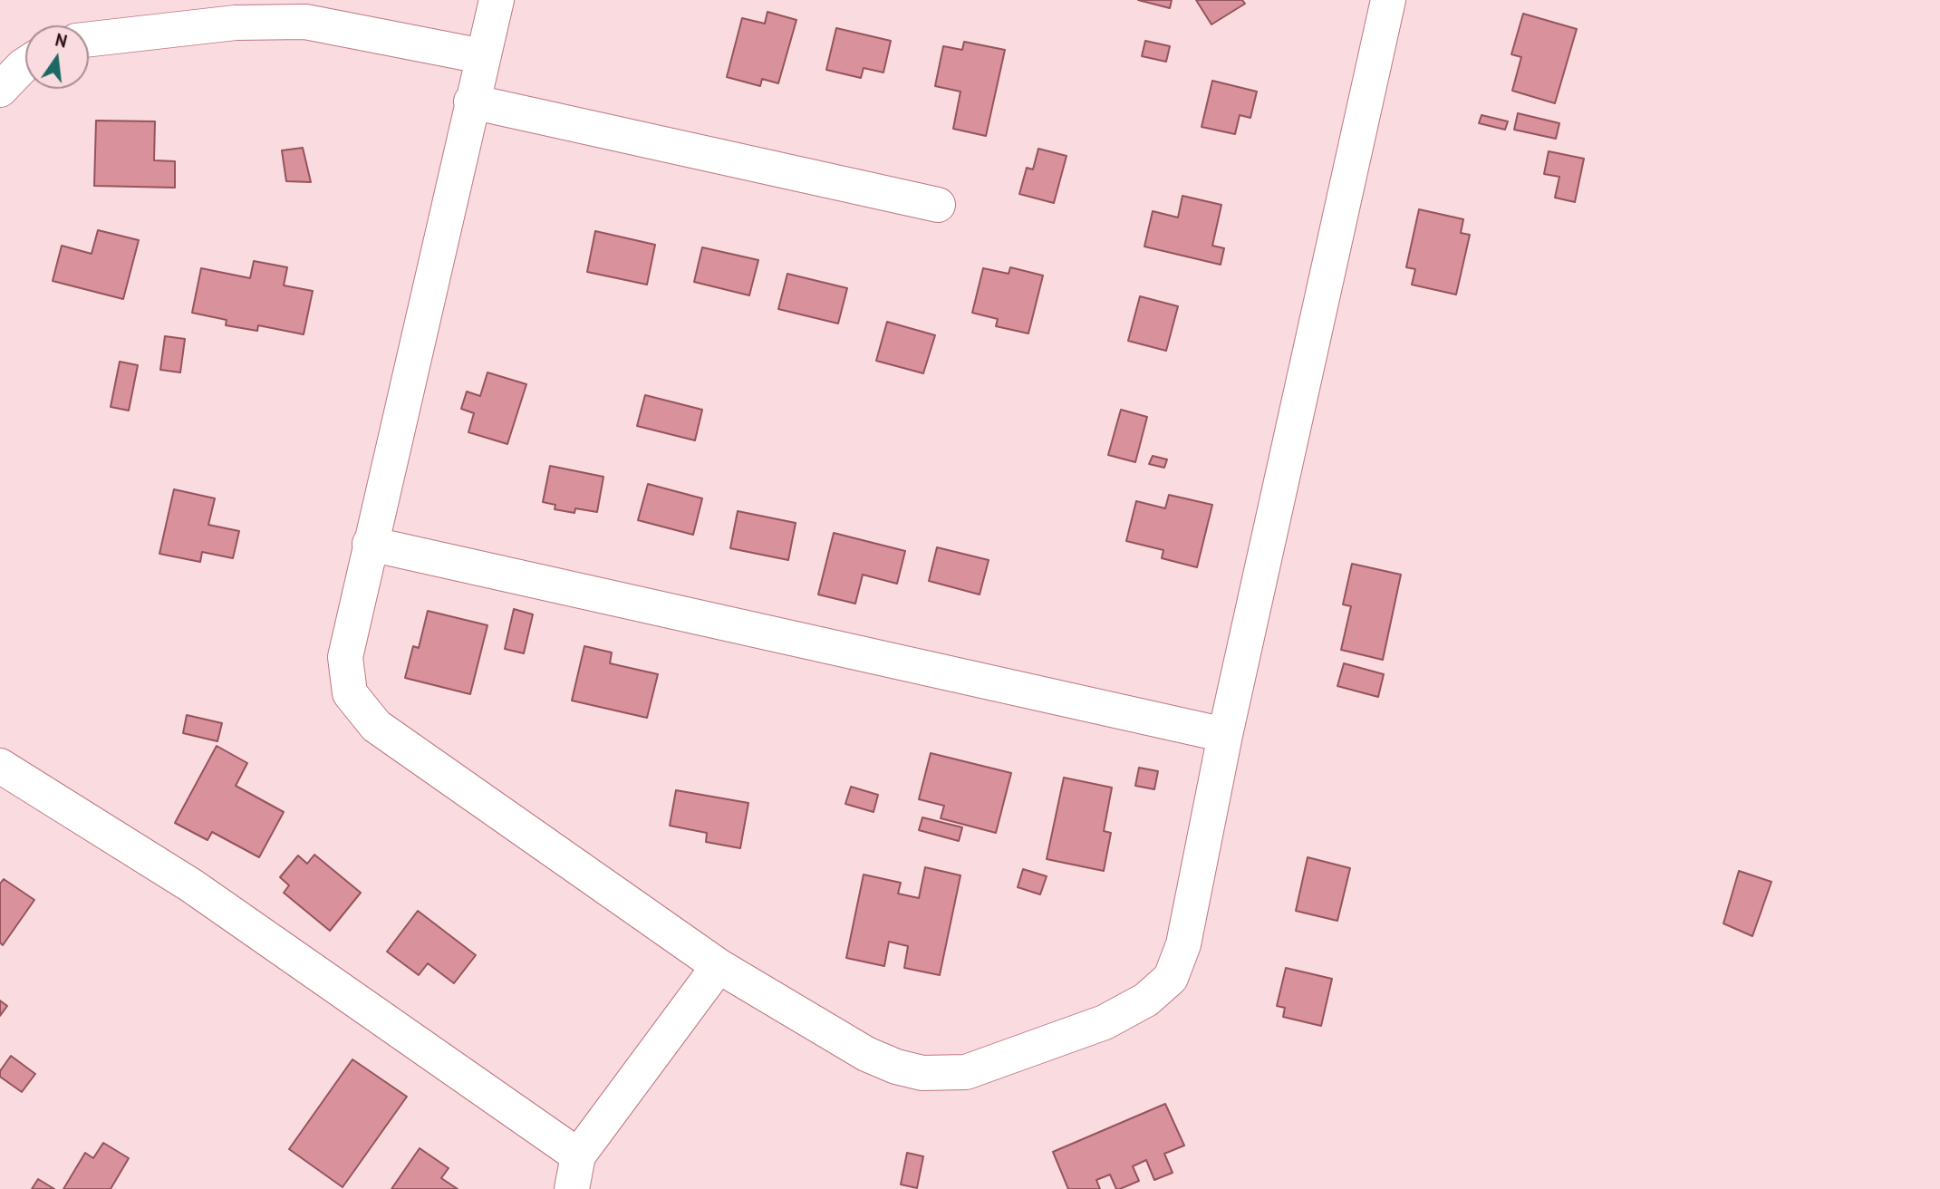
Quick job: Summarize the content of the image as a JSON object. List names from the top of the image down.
{
  "north": "top"
}
